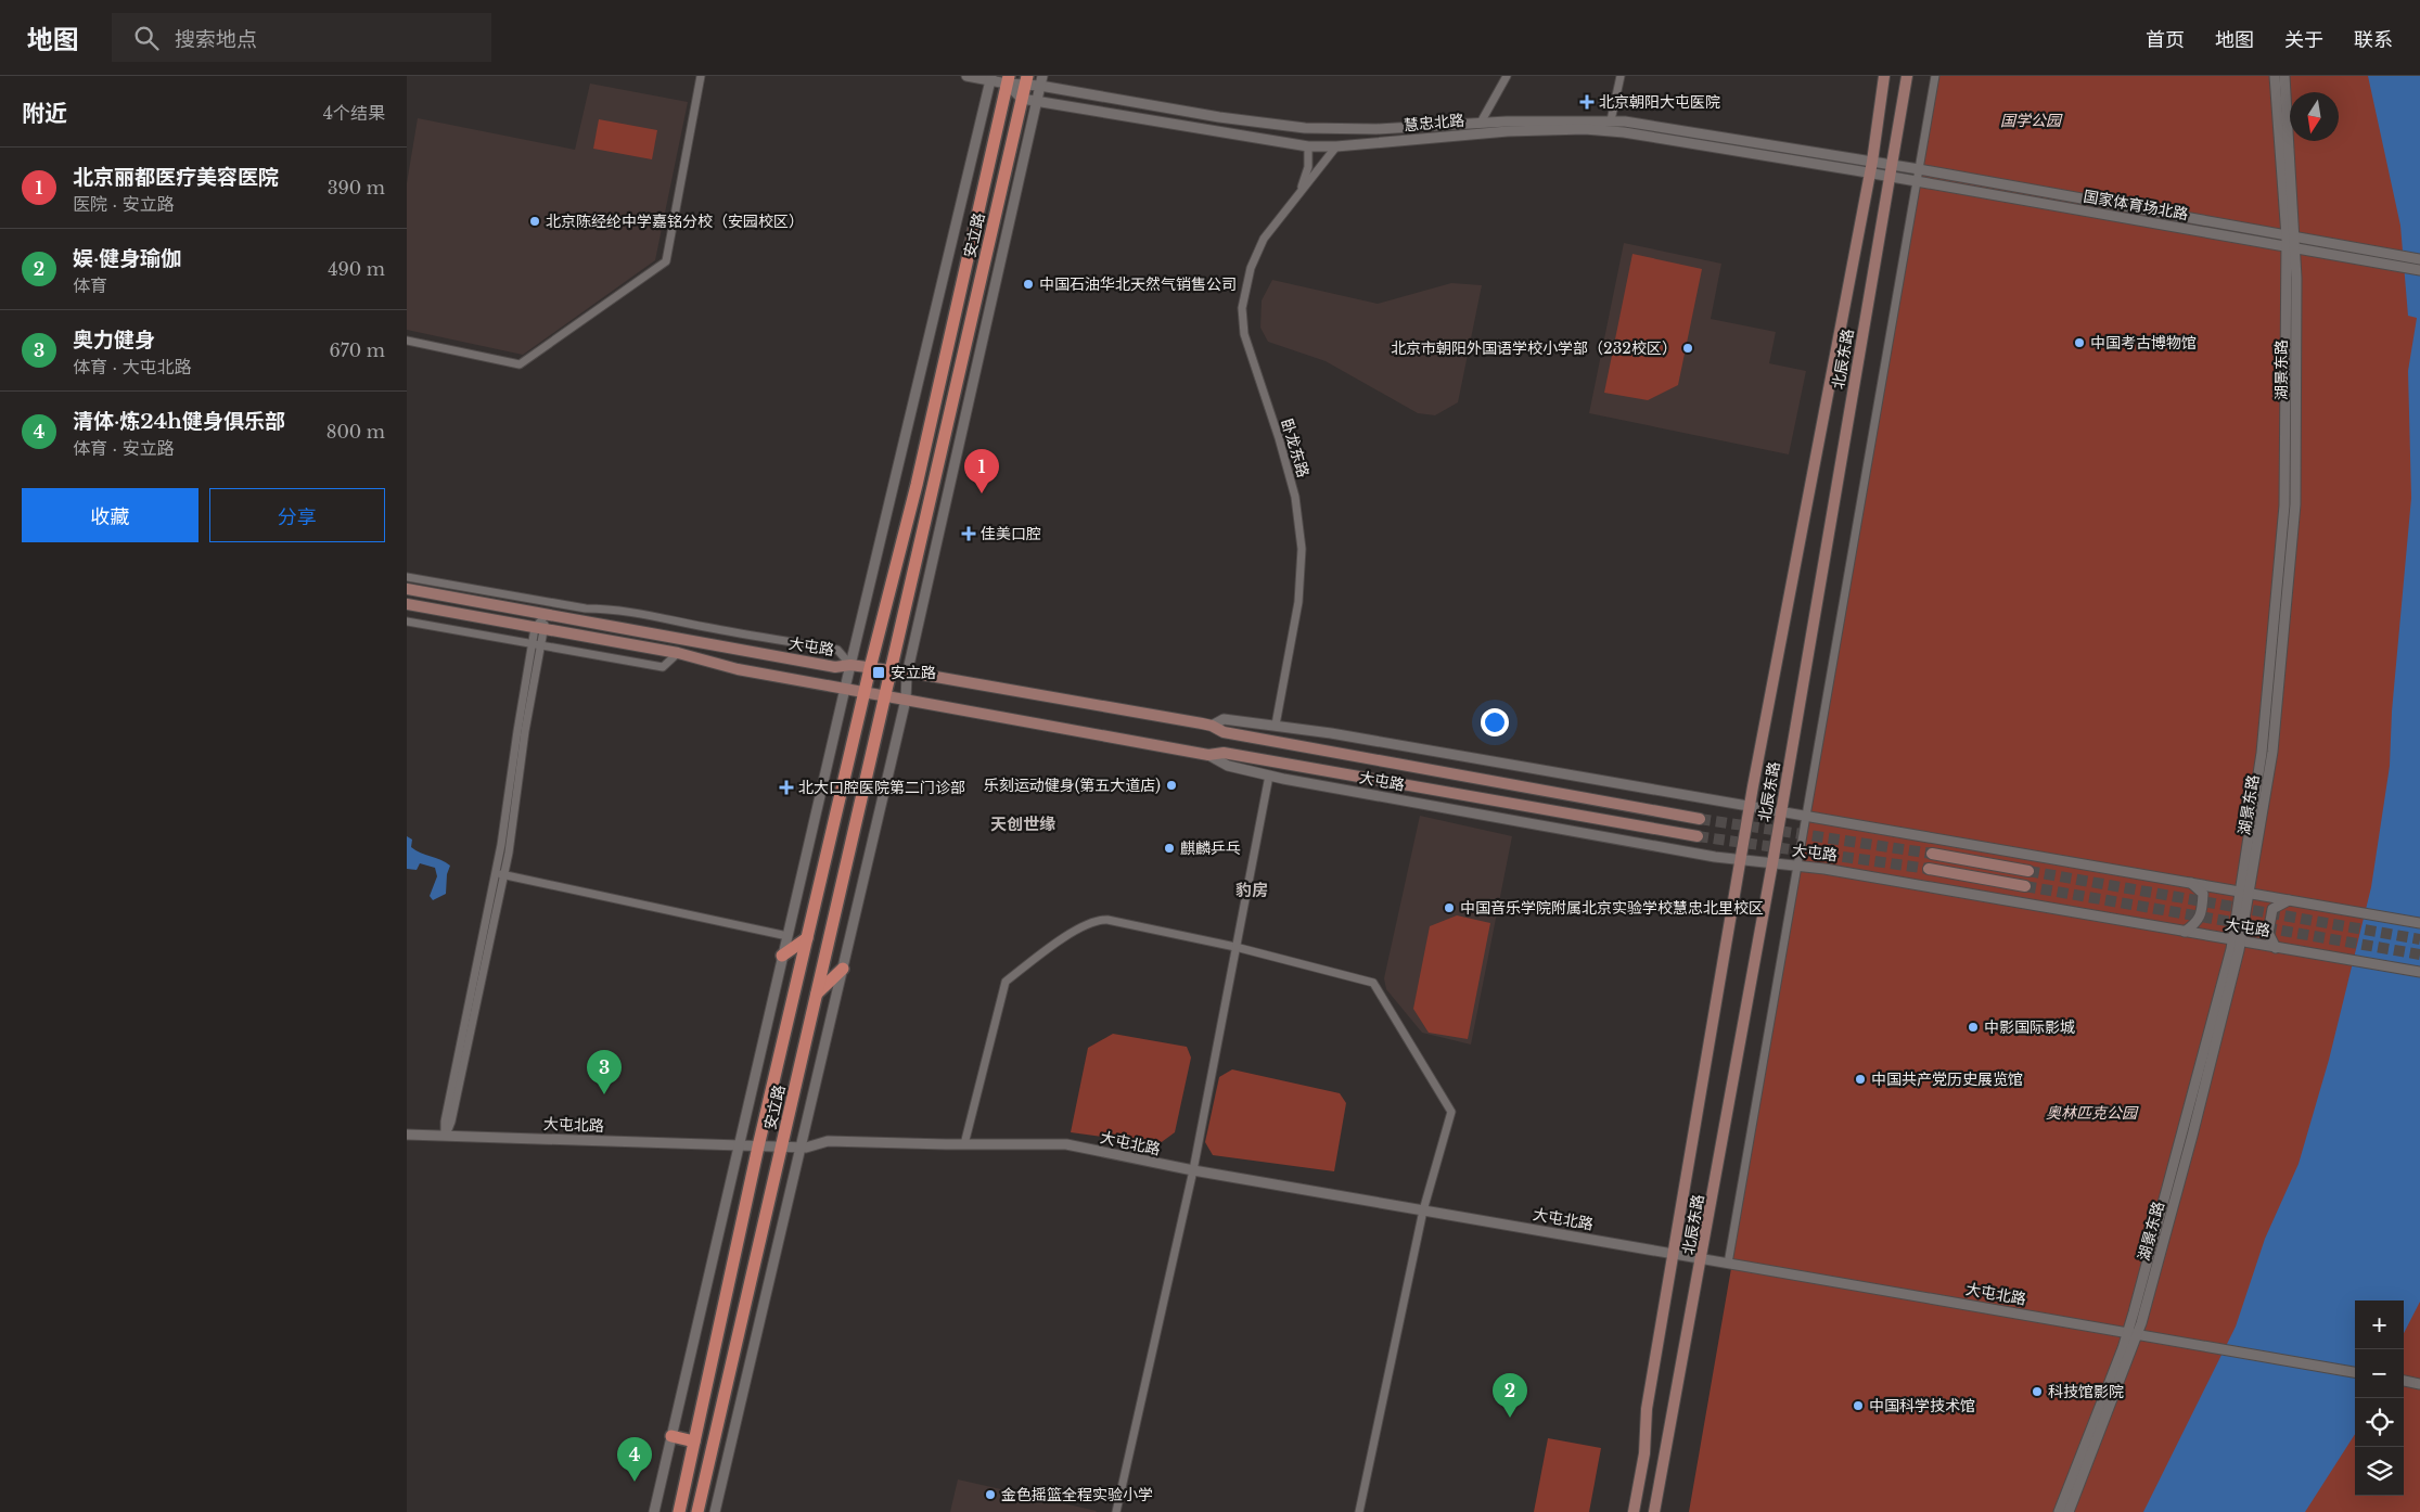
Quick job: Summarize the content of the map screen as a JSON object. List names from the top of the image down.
{
  "streets": {
    "main road": ["安立路", "北辰东路", "大屯路"],
    "street": [
      "慧忠北路",
      "国家体育场北路",
      "湖景东路",
      "卧龙东路",
      "大屯北路"
    ]
  },
  "crossings": [
    ["慧忠北路", "国家体育场北路"],
    ["慧忠北路", "安立路"],
    ["慧忠北路", "北辰东路"],
    ["慧忠北路", "卧龙东路"],
    ["国家体育场北路", "北辰东路"],
    ["国家体育场北路", "湖景东路"],
    ["安立路", "大屯路"],
    ["安立路", "大屯北路"],
    ["北辰东路", "大屯路"],
    ["北辰东路", "大屯北路"],
    ["湖景东路", "大屯路"],
    ["湖景东路", "大屯北路"],
    ["卧龙东路", "大屯路"]
  ],
  "districts": ["天创世缘", "豹房"],
  "parks": ["国学公园", "奥林匹克公园"],
  "places": {
    "health": ["北京朝阳大屯医院", "佳美口腔", "北大口腔医院第二门诊部"],
    "other": [
      "北京陈经纶中学嘉铭分校（安园校区）",
      "中国石油华北天然气销售公司",
      "中国考古博物馆",
      "北京市朝阳外国语学校小学部（232校区）",
      "乐刻运动健身(第五大道店)",
      "麒麟乒乓",
      "中国音乐学院附属北京实验学校慧忠北里校区",
      "中影国际影城",
      "中国共产党历史展览馆",
      "科技馆影院",
      "中国科学技术馆",
      "金色摇篮全程实验小学"
    ],
    "transit": ["安立路"]
  },
  "north": "bottom",
  "page": {
    "header": "地图",
    "search": "搜索地点",
    "nav": [
      "首页",
      "地图",
      "关于",
      "联系"
    ],
    "heading": ["附近", "4个结果"],
    "list": [
      {
        "mark": "1",
        "name": "北京丽都医疗美容医院",
        "note": "医院 · 安立路",
        "value": "390 m"
      },
      {
        "mark": "2",
        "name": "娱·健身瑜伽",
        "note": "体育",
        "value": "490 m"
      },
      {
        "mark": "3",
        "name": "奥力健身",
        "note": "体育 · 大屯北路",
        "value": "670 m"
      },
      {
        "mark": "4",
        "name": "清体·炼24h健身俱乐部",
        "note": "体育 · 安立路",
        "value": "800 m"
      }
    ],
    "pins": [
      "1",
      "3",
      "2",
      "4"
    ],
    "buttons": ["收藏", "分享"],
    "map_buttons": ["+", "−"]
  }
}
